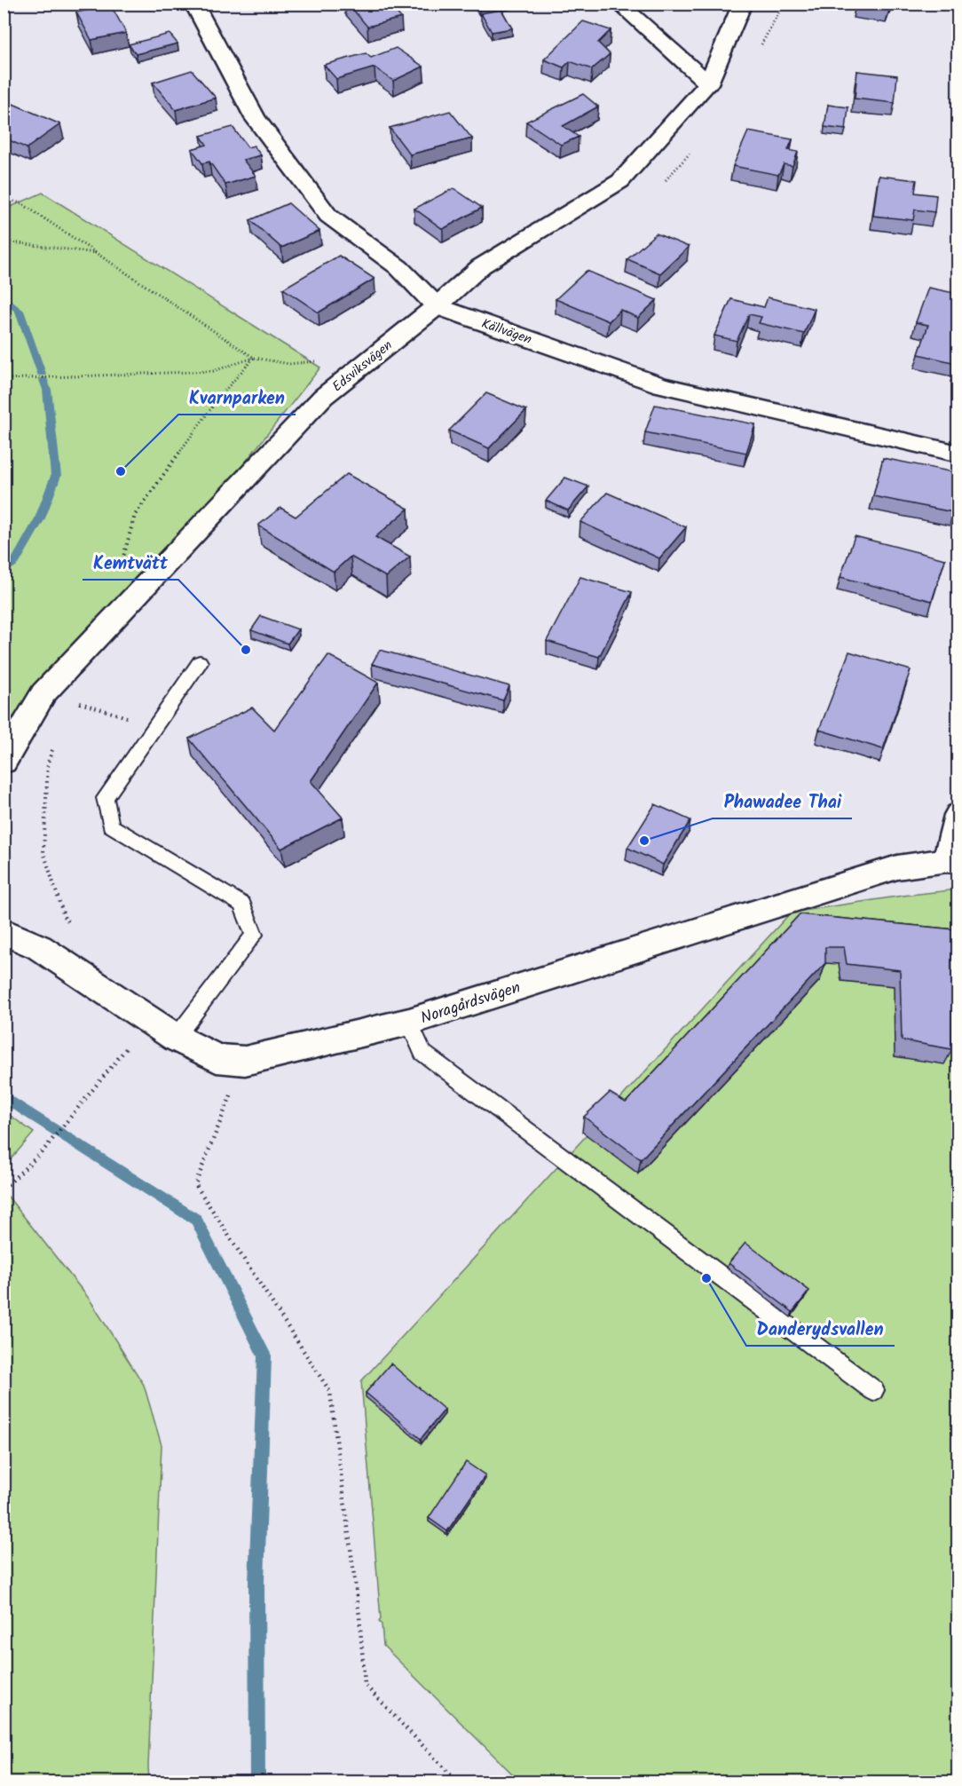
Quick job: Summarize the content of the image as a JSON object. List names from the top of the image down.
{
  "streets": {
    "street": ["Källvägen", "Edsviksvägen", "Noragårdsvägen"]
  },
  "crossings": [
    ["Källvägen", "Edsviksvägen"]
  ],
  "places": [
    "Kvarnparken",
    "Kemtvätt",
    "Phawadee Thai",
    "Danderydsvallen"
  ]
}
